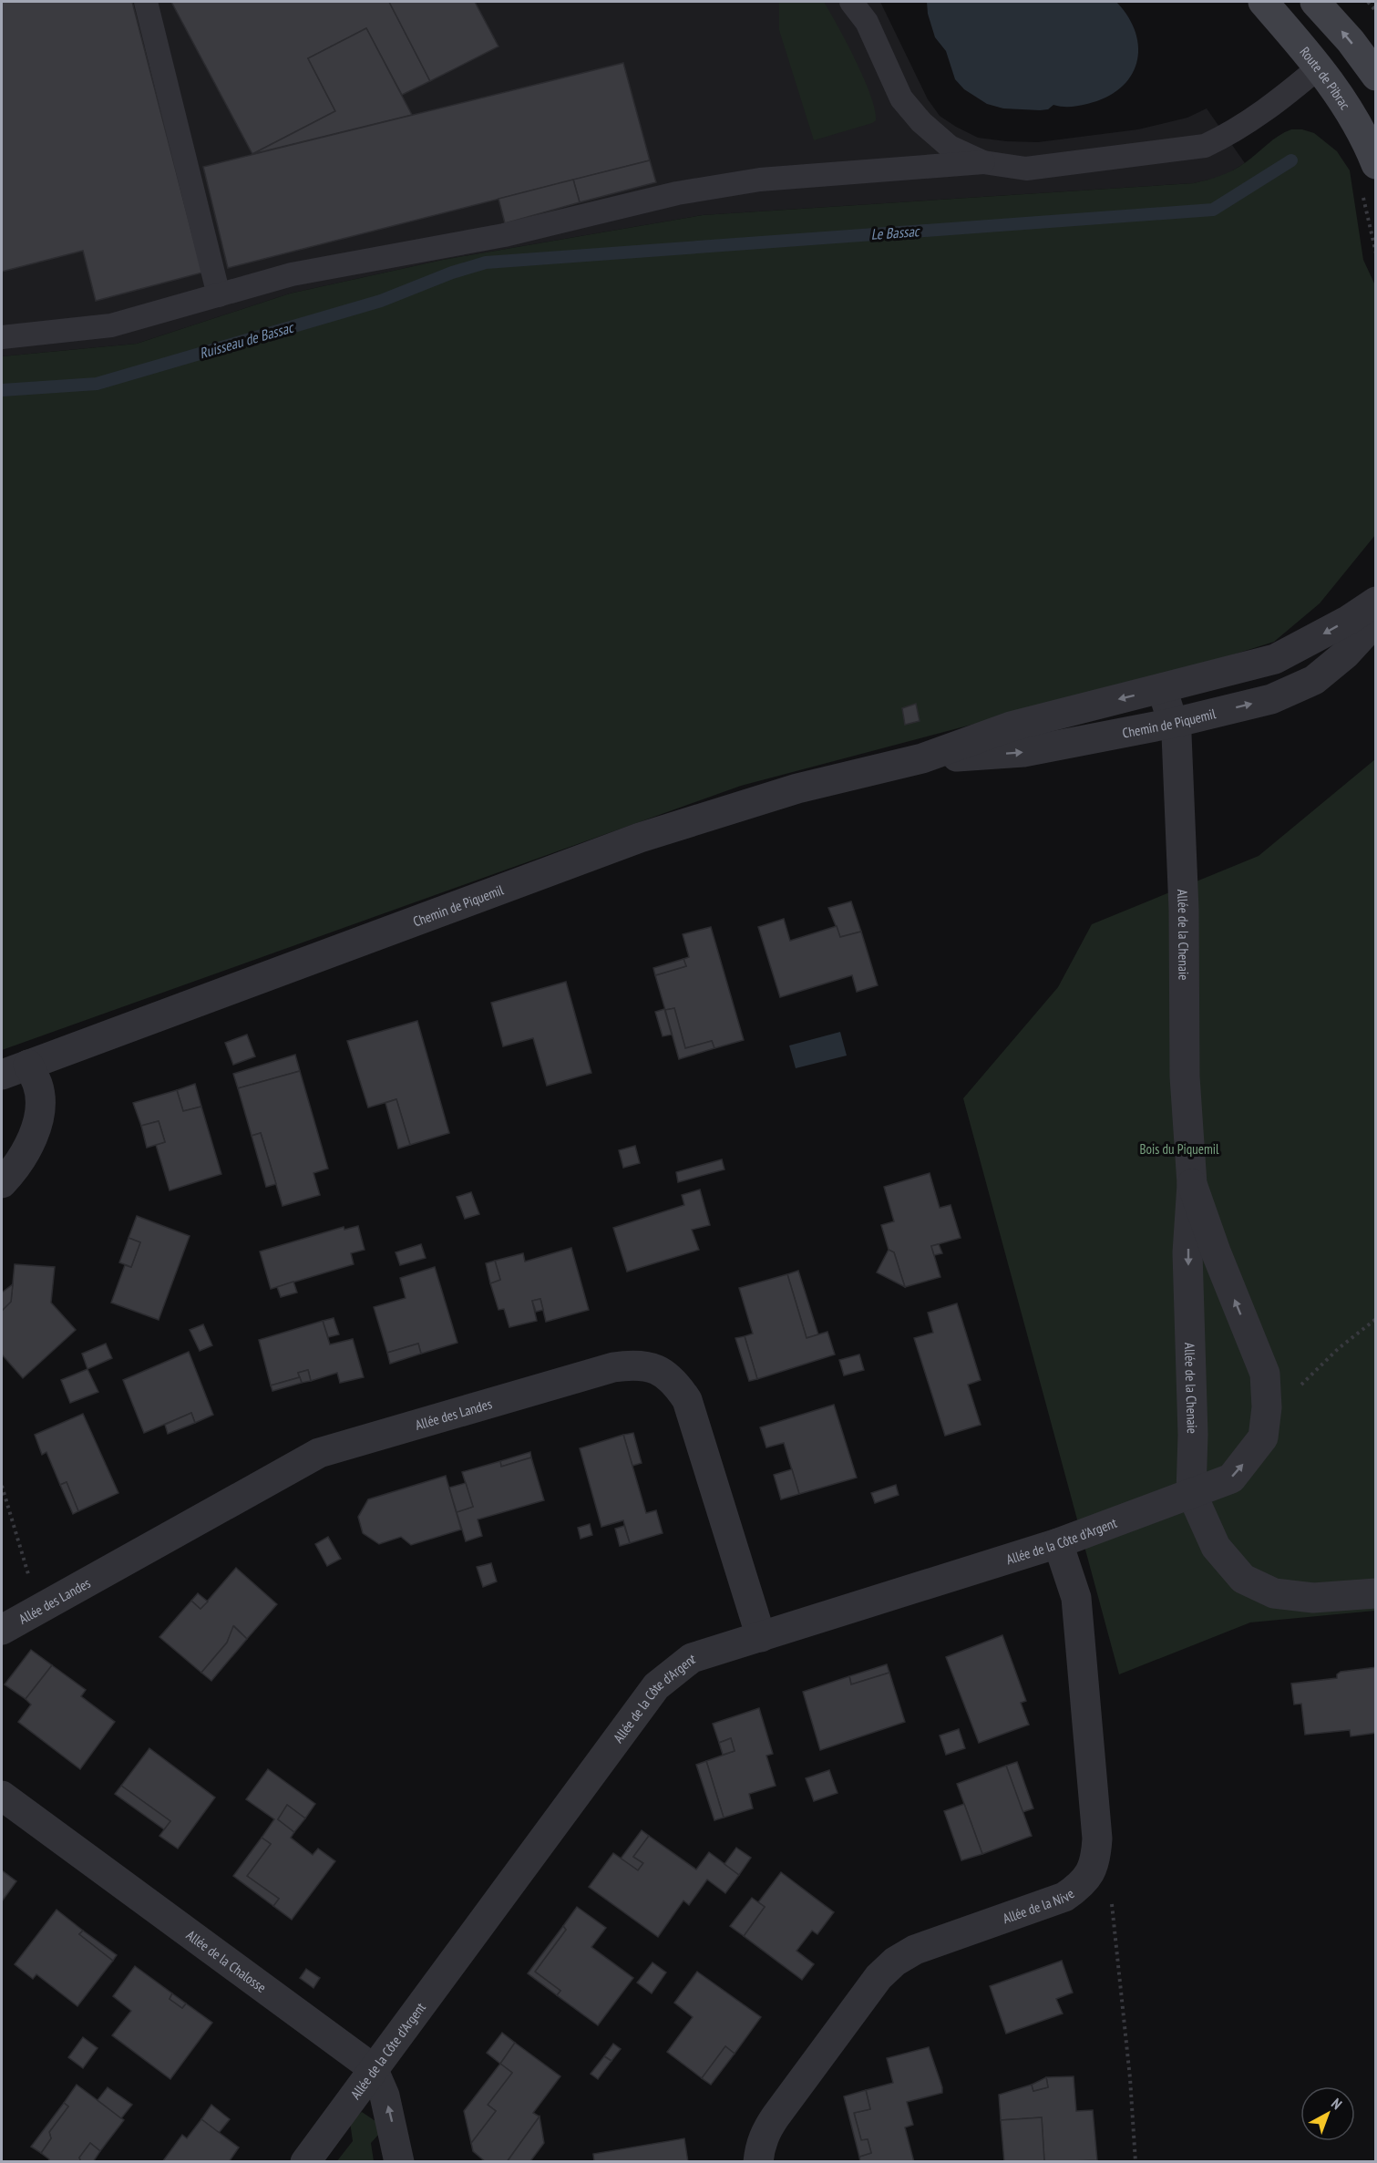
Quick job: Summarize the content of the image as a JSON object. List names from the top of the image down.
{
  "streets": {
    "street": [
      "Route de Pibrac",
      "Chemin de Piquemil",
      "Allée de la Chenaie",
      "Allée des Landes",
      "Allée de la Côte d'Argent",
      "Allée de la Nive",
      "Allée de la Chalosse"
    ]
  },
  "crossings": [
    ["Chemin de Piquemil", "Allée de la Chenaie"],
    ["Allée de la Chenaie", "Allée de la Côte d'Argent"],
    ["Allée des Landes", "Allée de la Côte d'Argent"],
    ["Allée de la Côte d'Argent", "Allée de la Chalosse"]
  ],
  "water": ["Le Bassac", "Ruisseau de Bassac"],
  "parks": ["Bois du Piquemil"],
  "north": "top right"
}
